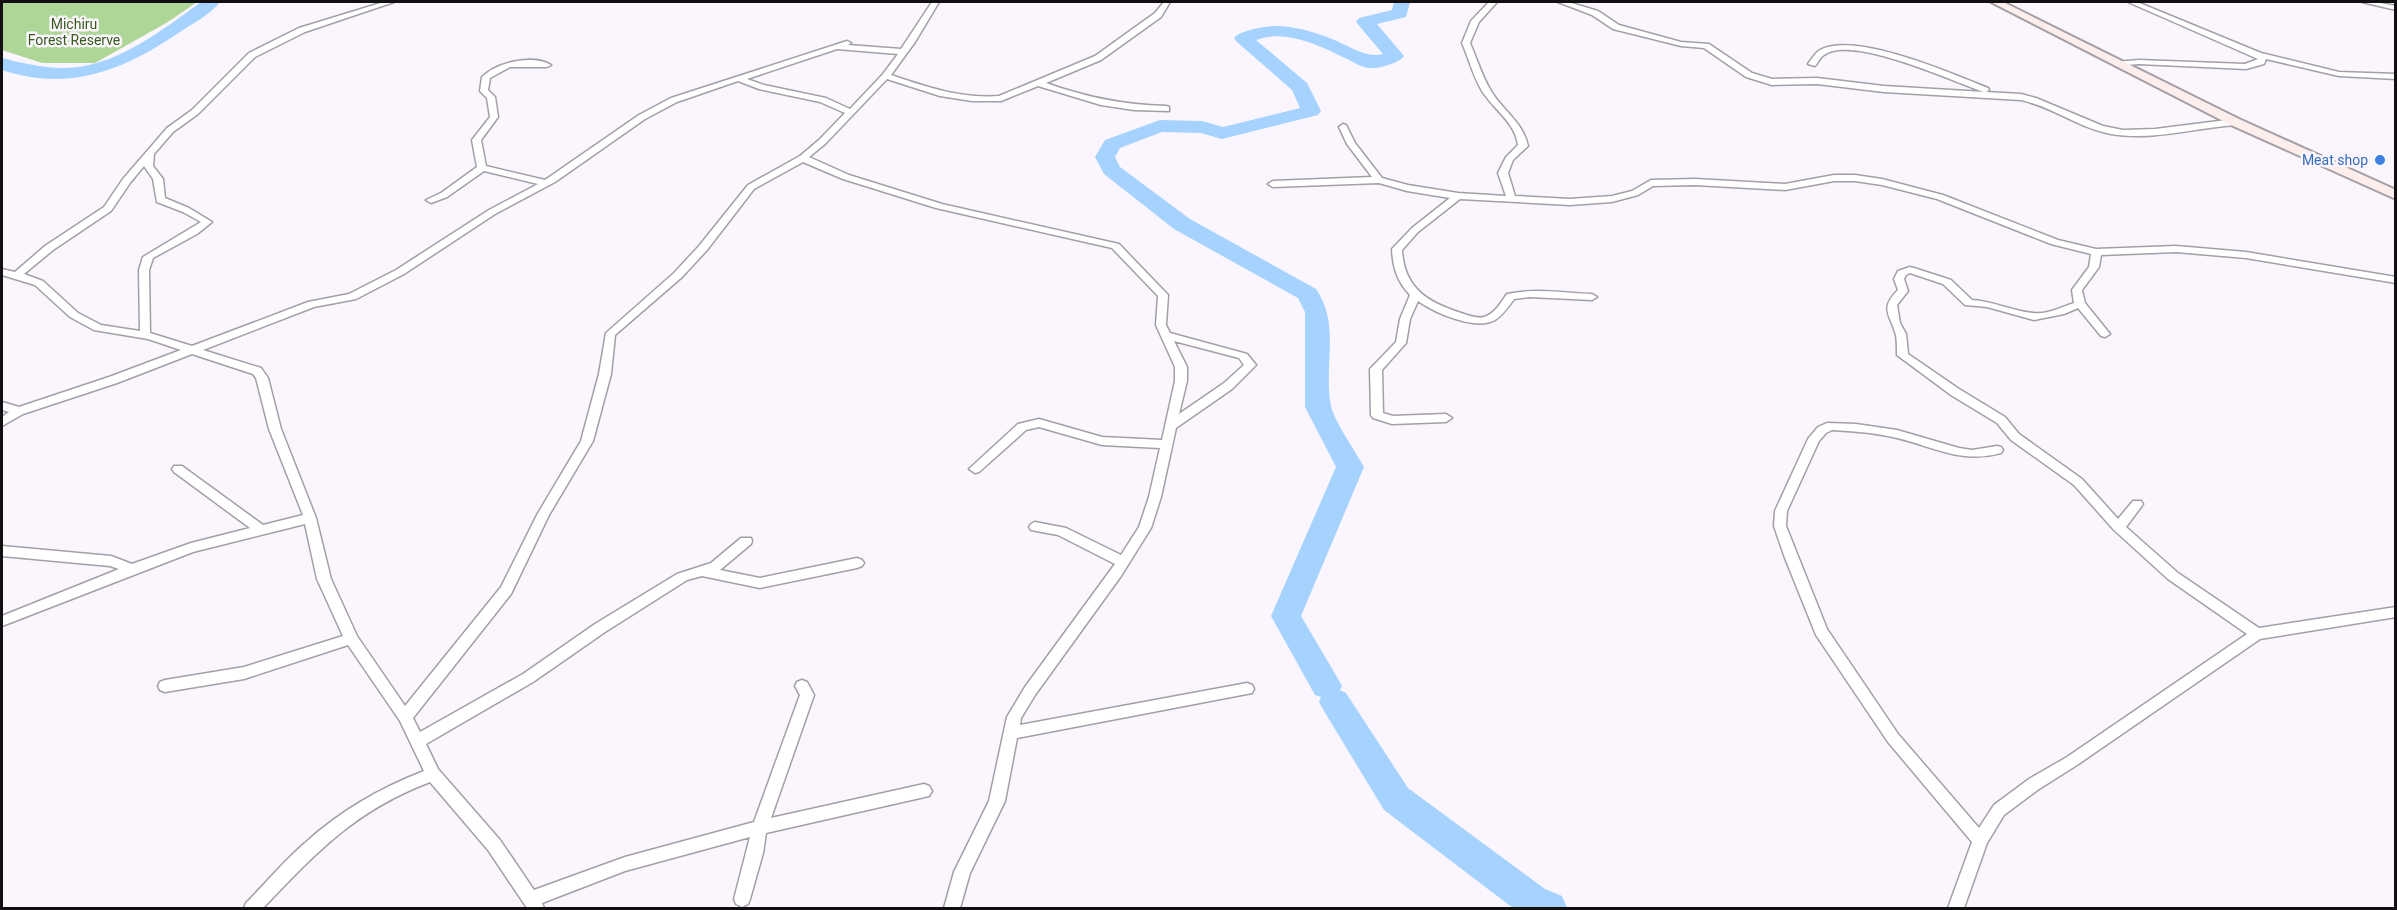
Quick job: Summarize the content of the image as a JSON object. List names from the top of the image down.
{
  "parks": ["Michiru Forest Reserve"],
  "places": ["Meat shop"]
}
